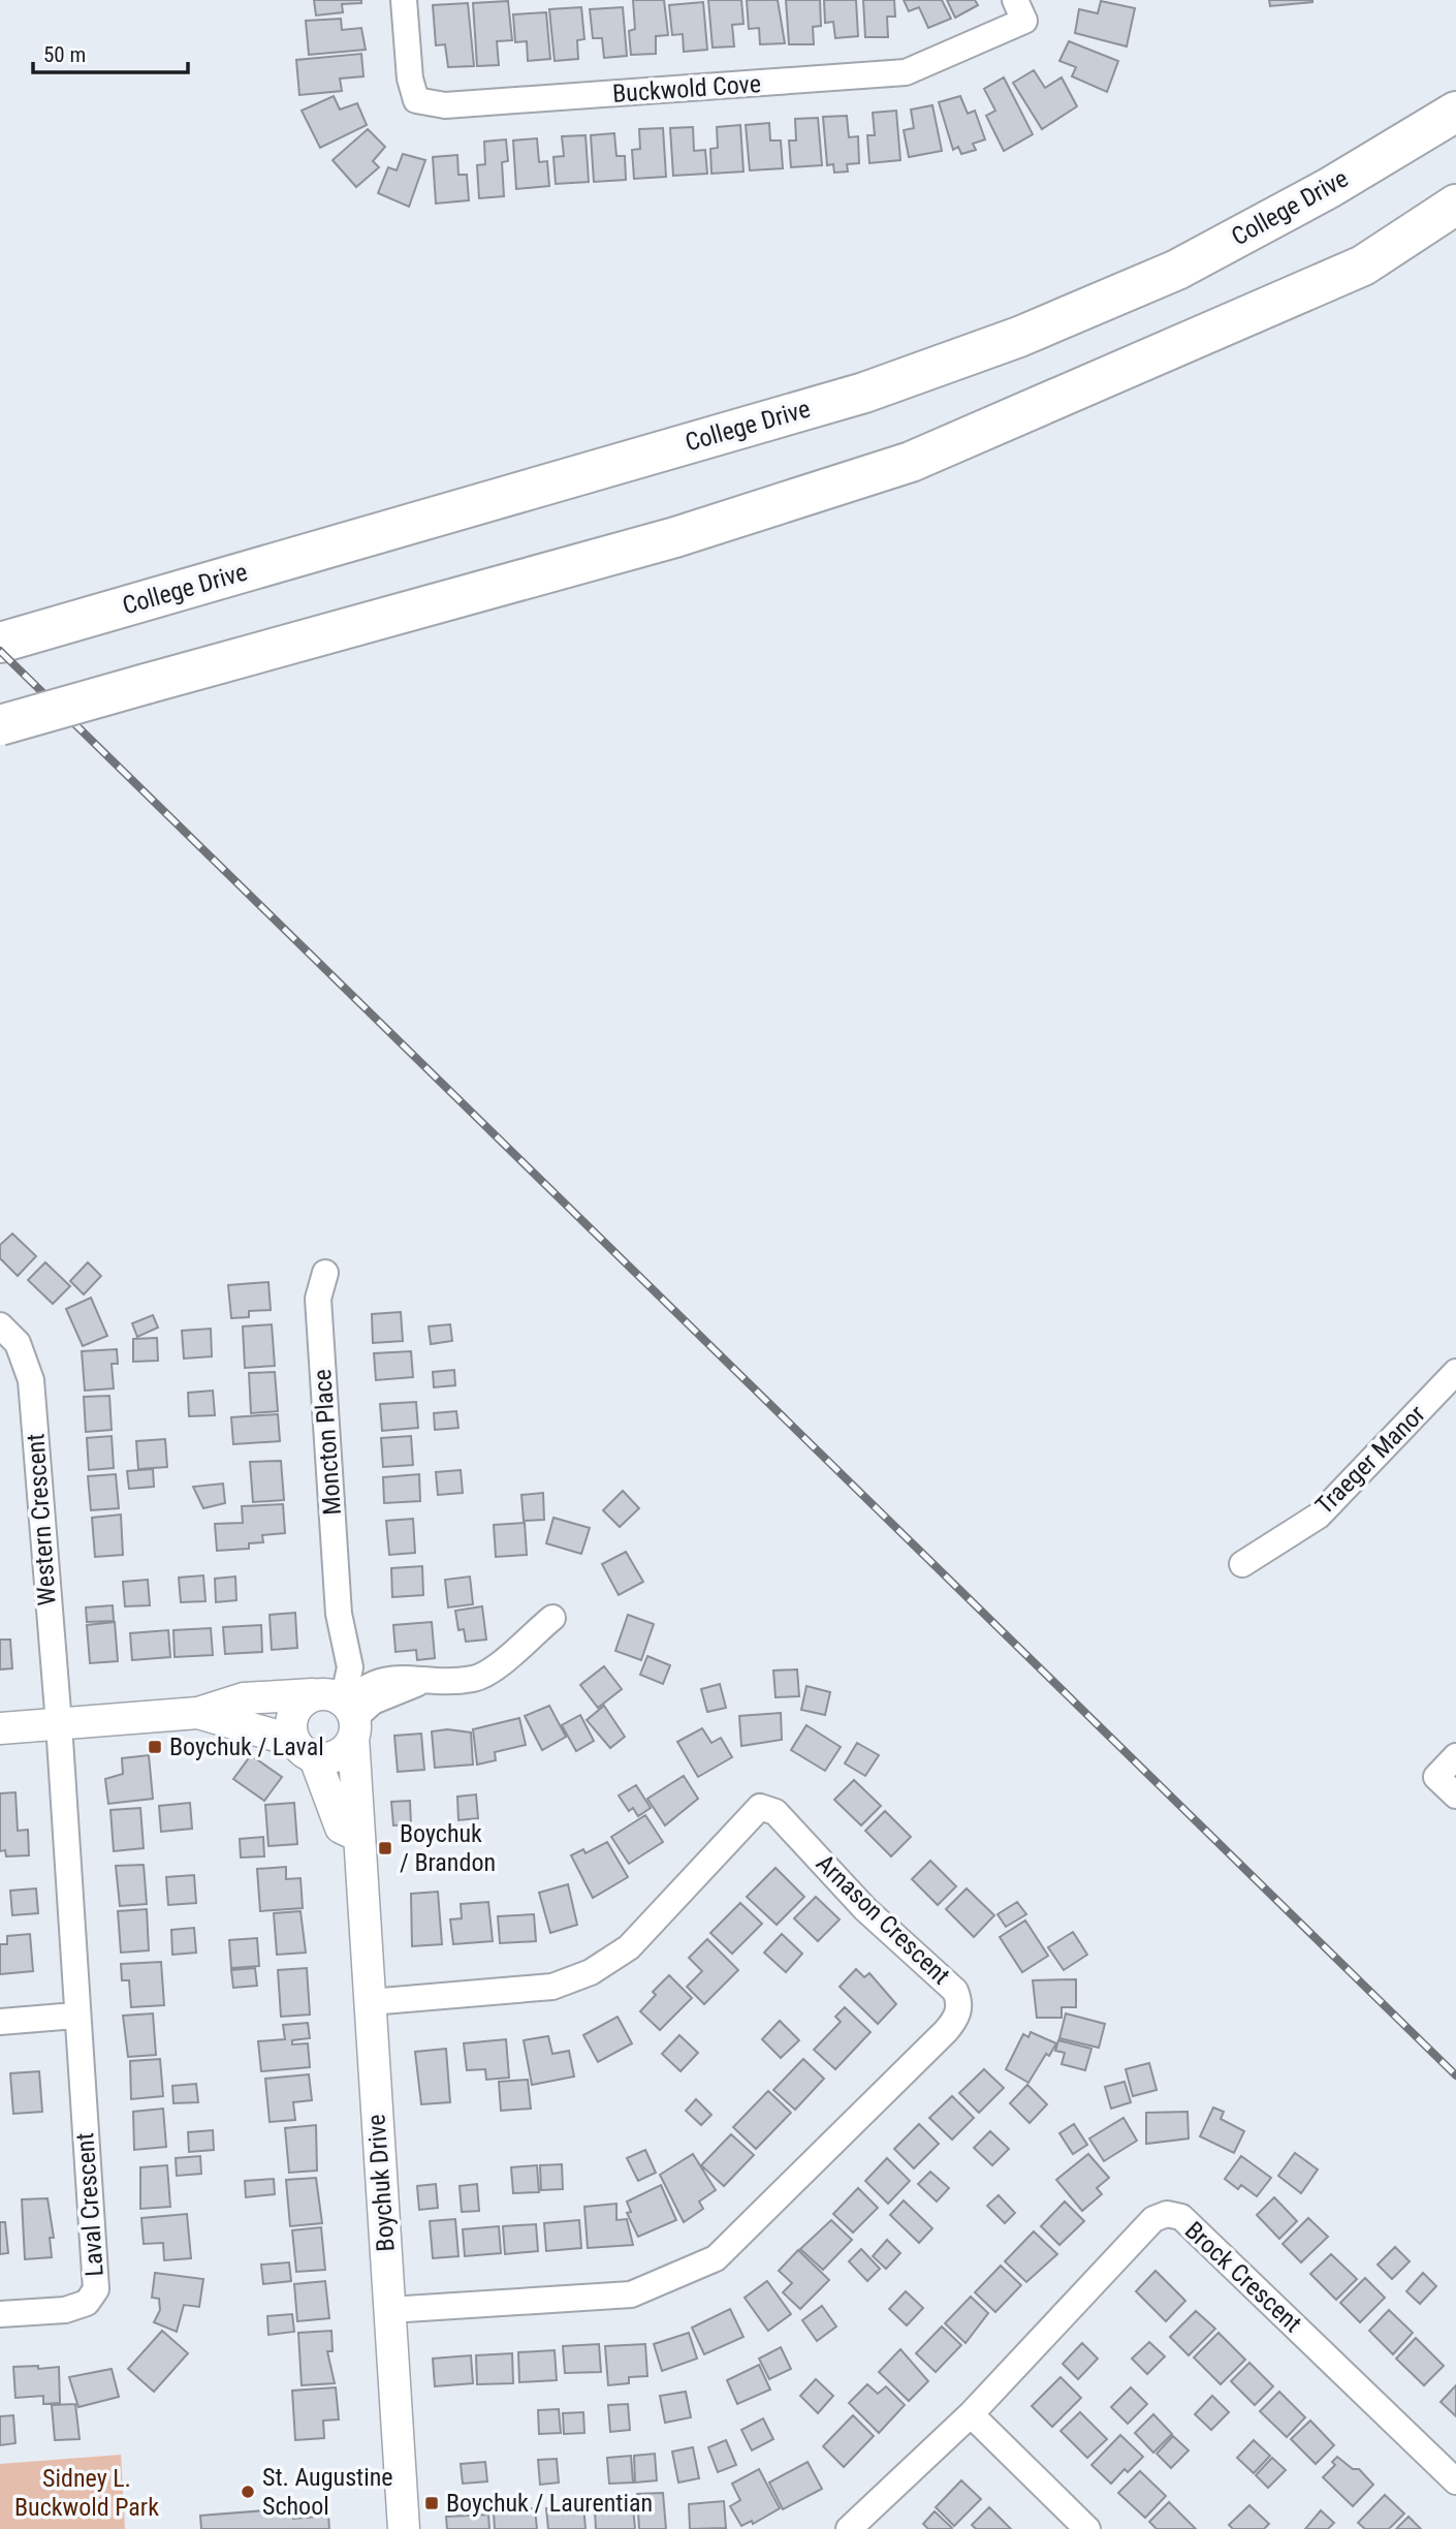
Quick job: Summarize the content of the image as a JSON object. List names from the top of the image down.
{
  "streets": {
    "highway": ["College Drive"],
    "street": [
      "Buckwold Cove",
      "Moncton Place",
      "Traeger Manor",
      "Western Crescent",
      "Arnason Crescent",
      "Boychuk Drive",
      "Laval Crescent",
      "Brock Crescent"
    ]
  },
  "crossings": [
    ["Moncton Place", "Boychuk Drive"],
    ["Western Crescent", "Laval Crescent"],
    ["Arnason Crescent", "Boychuk Drive"]
  ],
  "parks": ["Sidney L. Buckwold Park"],
  "places": {
    "transit": ["Boychuk / Laval", "Boychuk / Brandon", "Boychuk / Laurentian"],
    "other": ["St. Augustine School"]
  },
  "scale_bar": "50 m"
}
